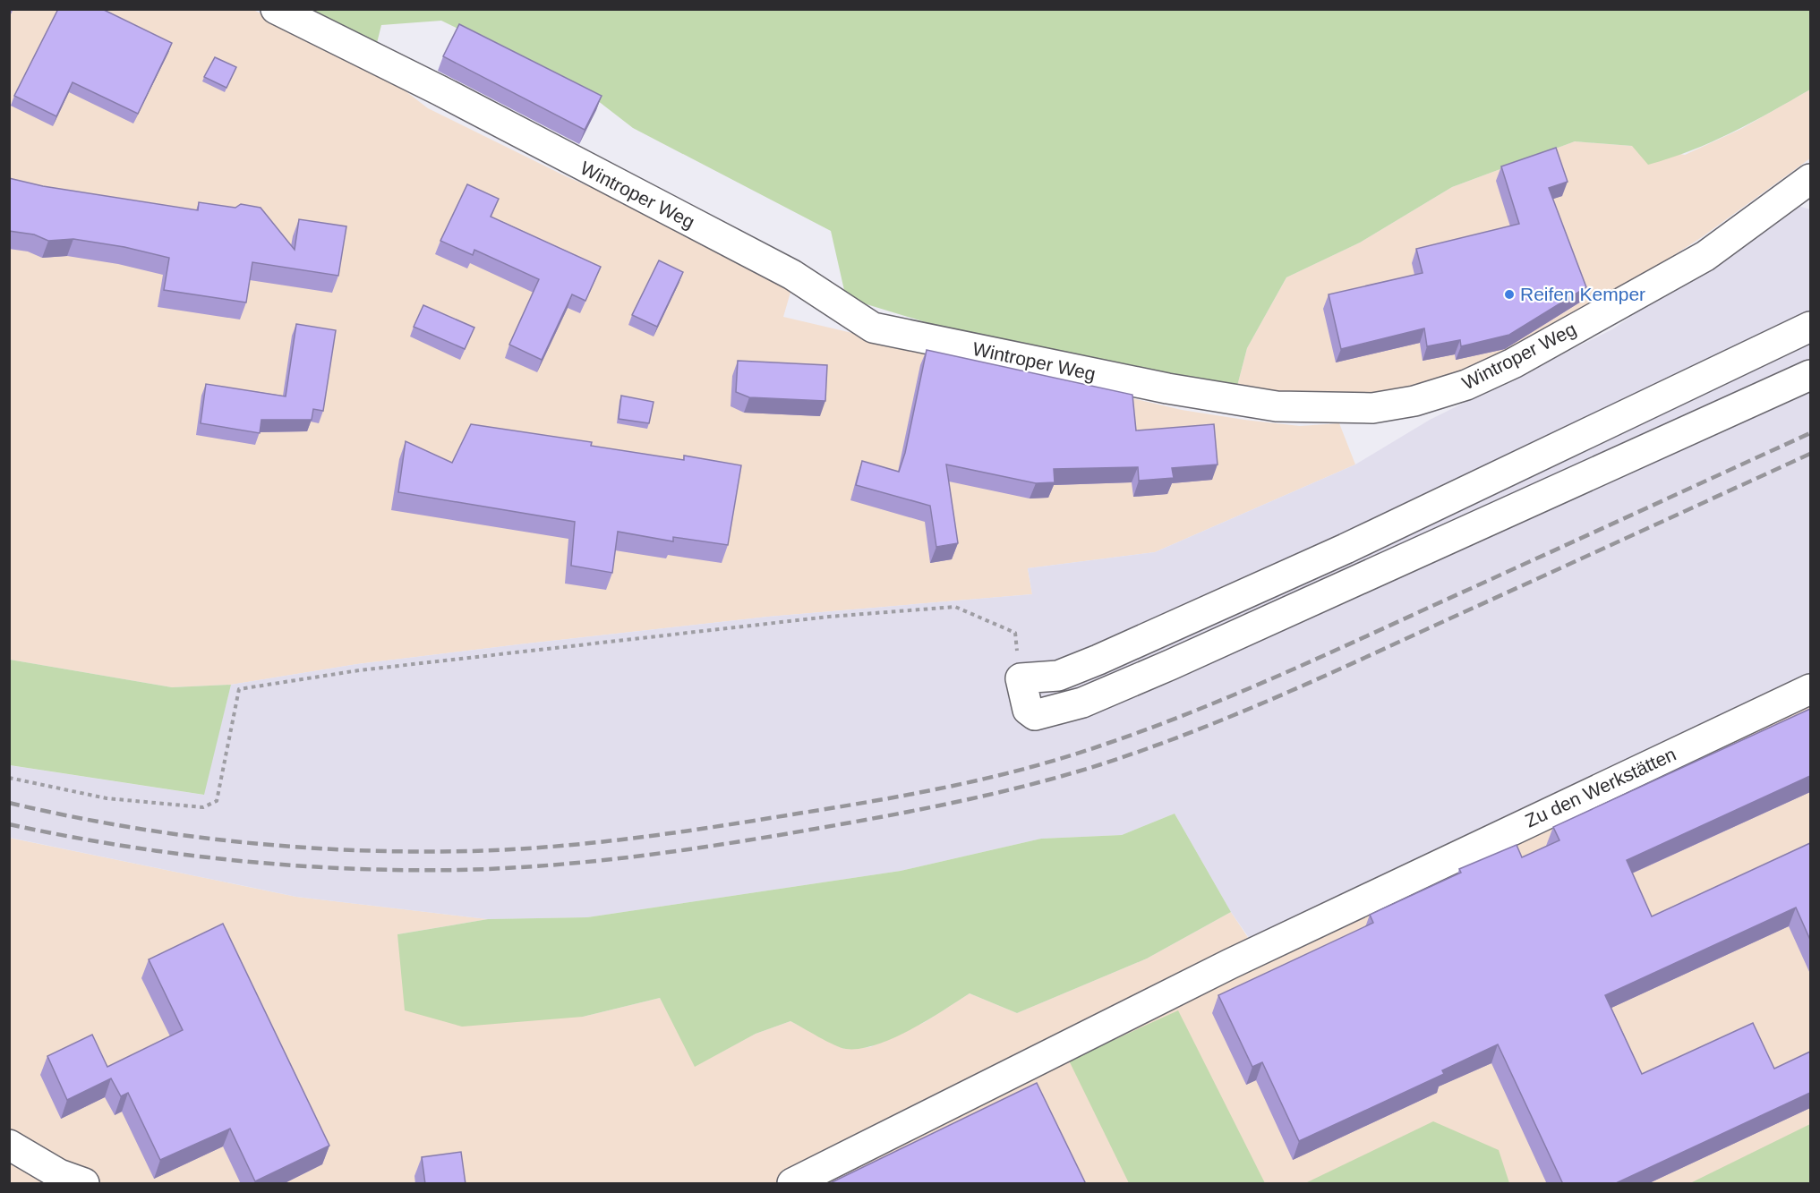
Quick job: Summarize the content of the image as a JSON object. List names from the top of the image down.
{
  "streets": {
    "street": ["Wintroper Weg", "Zu den Werkstätten"]
  },
  "places": ["Reifen Kemper"]
}
